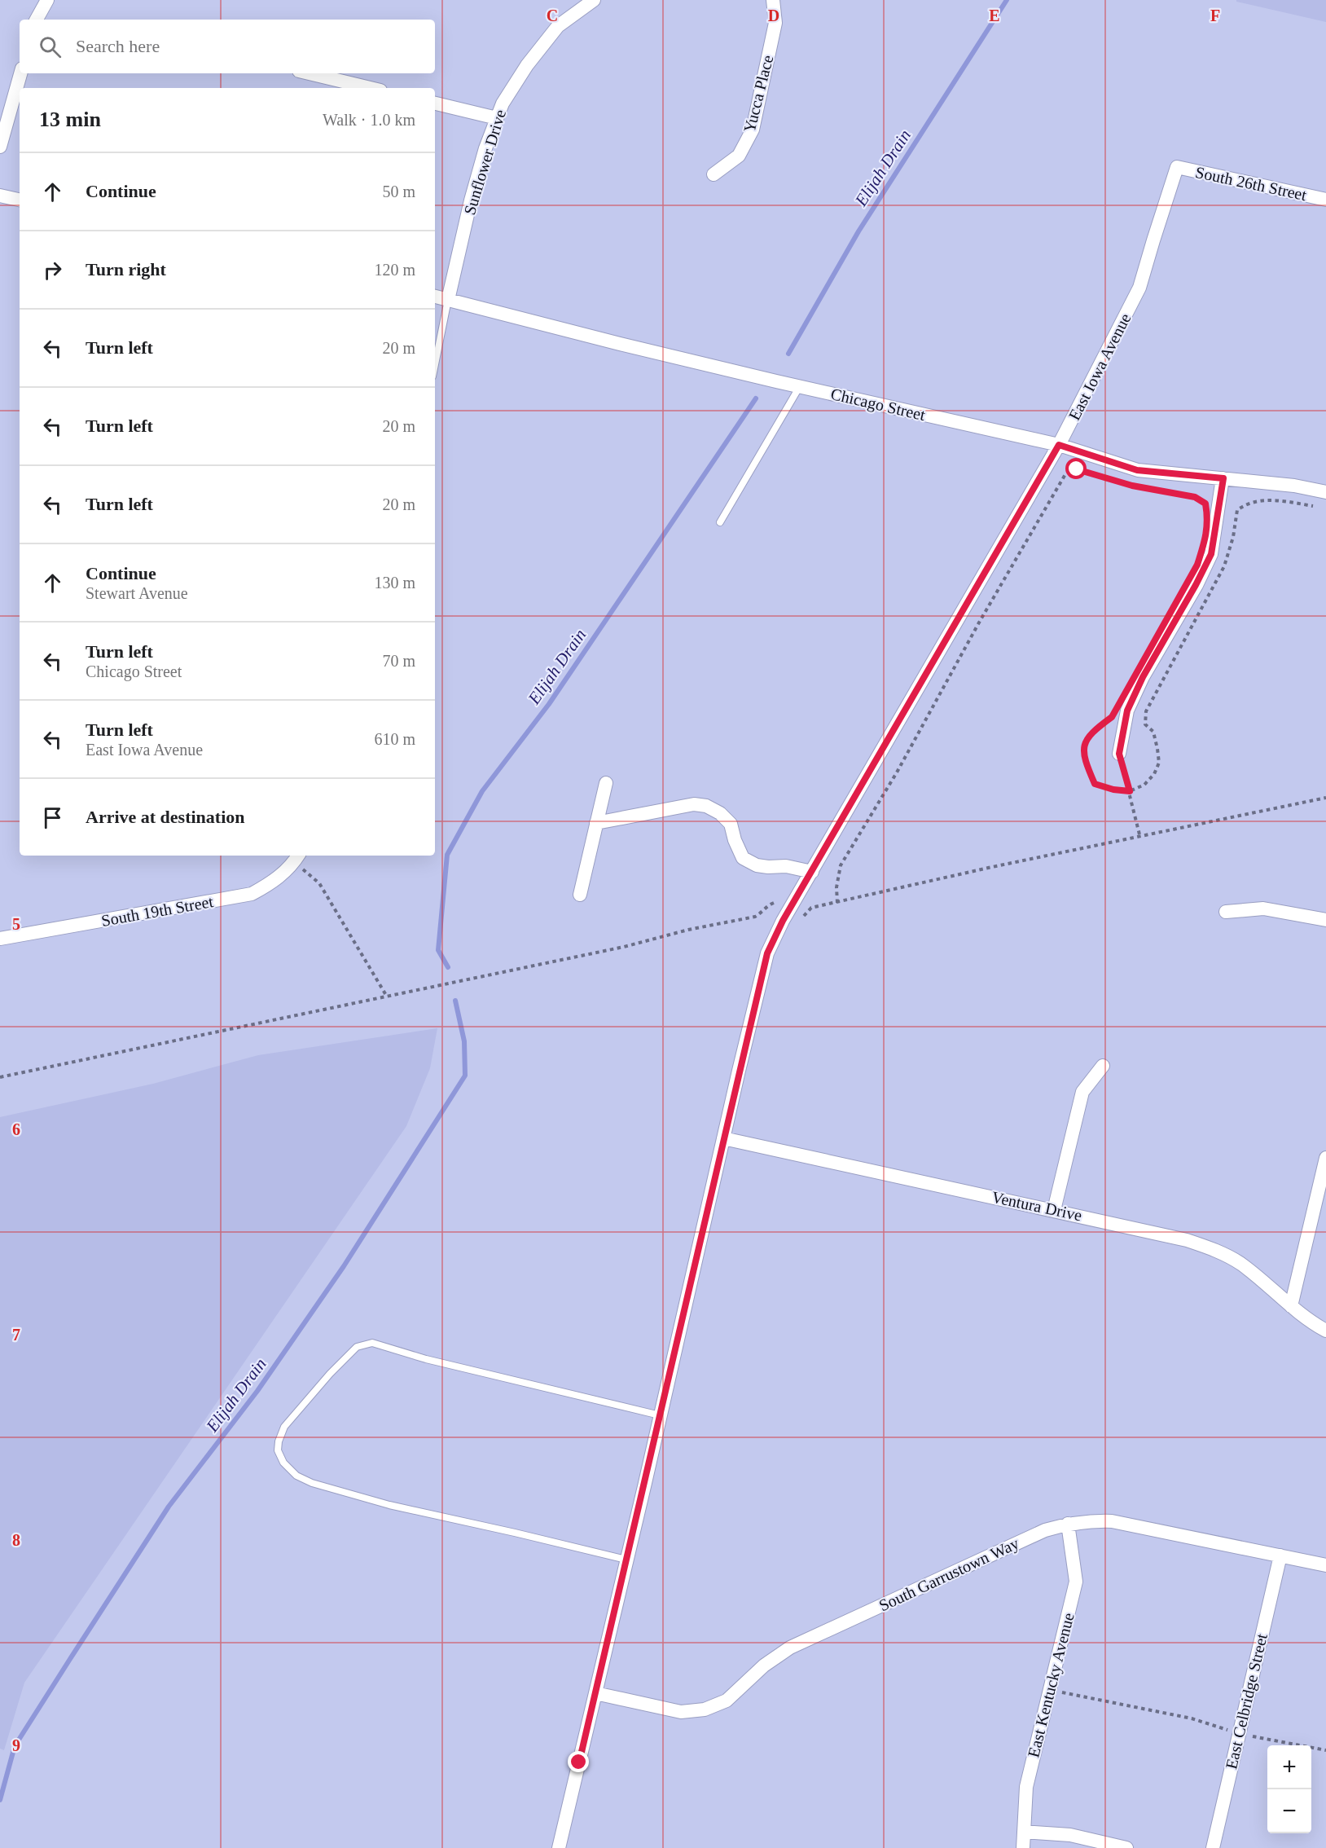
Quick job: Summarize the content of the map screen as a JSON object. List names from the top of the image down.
{
  "streets": {
    "street": [
      "Yucca Place",
      "Sunflower Drive",
      "South 26th Street",
      "East Iowa Avenue",
      "Chicago Street",
      "South 19th Street",
      "Ventura Drive",
      "South Garrustown Way",
      "East Kentucky Avenue",
      "East Celbridge Street"
    ]
  },
  "crossings": [
    ["Sunflower Drive", "Chicago Street"],
    ["South 26th Street", "East Iowa Avenue"],
    ["East Iowa Avenue", "Chicago Street"],
    ["East Iowa Avenue", "Ventura Drive"],
    ["East Iowa Avenue", "South Garrustown Way"],
    ["South Garrustown Way", "East Kentucky Avenue"],
    ["South Garrustown Way", "East Celbridge Street"]
  ],
  "water": ["Elijah Drain"],
  "page": {
    "search": "Search here",
    "heading": ["13 min", "Walk · 1.0 km"],
    "list": [
      ["Continue", "50 m"],
      ["Turn right", "120 m"],
      ["Turn left", "20 m"],
      ["Turn left", "20 m"],
      ["Turn left", "20 m"],
      ["Continue", "Stewart Avenue", "130 m"],
      ["Turn left", "Chicago Street", "70 m"],
      ["Turn left", "East Iowa Avenue", "610 m"],
      "Arrive at destination"
    ],
    "map_buttons": ["+", "−"]
  },
  "grid": {
    "columns": [
      "C",
      "D",
      "E",
      "F"
    ],
    "rows": [
      "5",
      "6",
      "7",
      "8",
      "9"
    ]
  }
}
